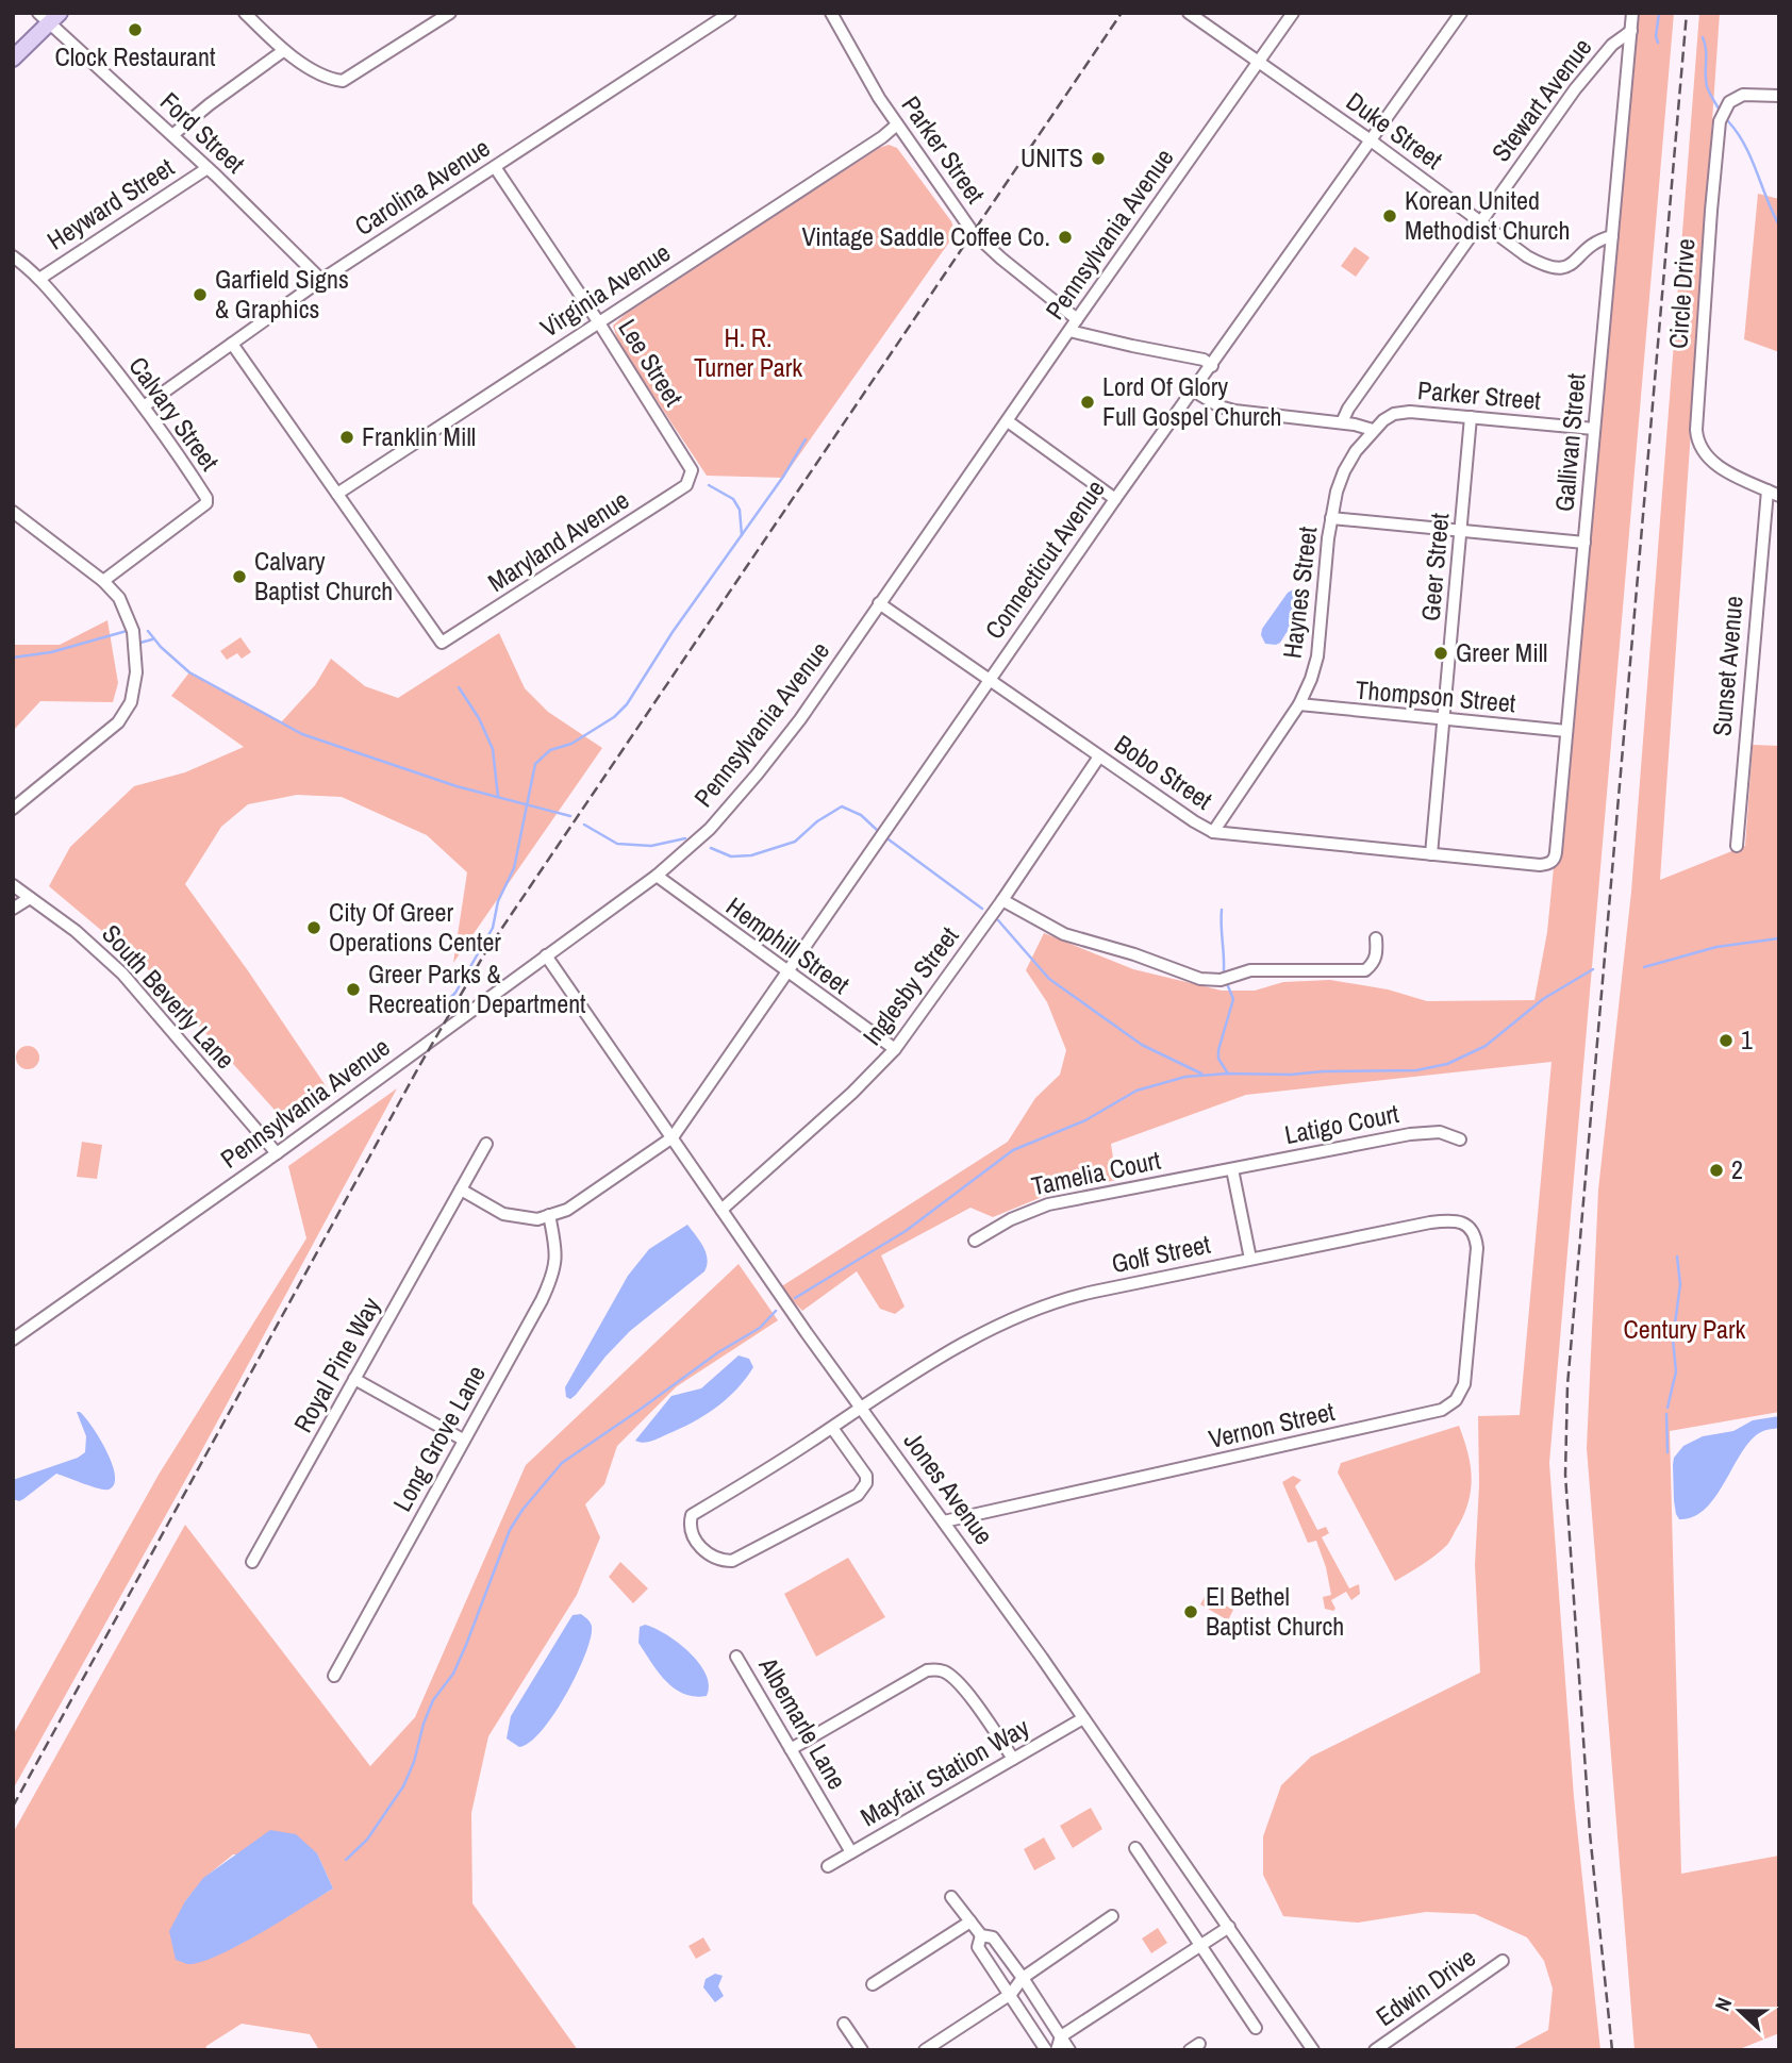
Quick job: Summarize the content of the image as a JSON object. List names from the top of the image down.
{
  "streets": {
    "street": [
      "Stewart Avenue",
      "Duke Street",
      "Ford Street",
      "Parker Street",
      "Carolina Avenue",
      "Heyward Street",
      "Pennsylvania Avenue",
      "Virginia Avenue",
      "Circle Drive",
      "Lee Street",
      "Calvary Street",
      "Gallivan Street",
      "Maryland Avenue",
      "Connecticut Avenue",
      "Geer Street",
      "Haynes Street",
      "Sunset Avenue",
      "Thompson Street",
      "Bobo Street",
      "Hemphill Street",
      "Inglesby Street",
      "South Beverly Lane",
      "Latigo Court",
      "Tamelia Court",
      "Golf Street",
      "Royal Pine Way",
      "Vernon Street",
      "Long Grove Lane",
      "Jones Avenue",
      "Albemarle Lane",
      "Mayfair Station Way",
      "Edwin Drive"
    ]
  },
  "crossings": [
    ["Stewart Avenue", "Duke Street"],
    ["Stewart Avenue", "Gallivan Street"],
    ["Duke Street", "Pennsylvania Avenue"],
    ["Duke Street", "Gallivan Street"],
    ["Duke Street", "Connecticut Avenue"],
    ["Ford Street", "Carolina Avenue"],
    ["Ford Street", "Heyward Street"],
    ["Parker Street", "Pennsylvania Avenue"],
    ["Parker Street", "Virginia Avenue"],
    ["Parker Street", "Gallivan Street"],
    ["Parker Street", "Geer Street"],
    ["Parker Street", "Haynes Street"],
    ["Carolina Avenue", "Lee Street"],
    ["Carolina Avenue", "Calvary Street"],
    ["Heyward Street", "Calvary Street"],
    ["Pennsylvania Avenue", "Bobo Street"],
    ["Pennsylvania Avenue", "Hemphill Street"],
    ["Pennsylvania Avenue", "South Beverly Lane"],
    ["Pennsylvania Avenue", "Jones Avenue"],
    ["Virginia Avenue", "Lee Street"],
    ["Virginia Avenue", "Maryland Avenue"],
    ["Circle Drive", "Sunset Avenue"],
    ["Lee Street", "Maryland Avenue"],
    ["Gallivan Street", "Thompson Street"],
    ["Gallivan Street", "Bobo Street"],
    ["Connecticut Avenue", "Bobo Street"],
    ["Connecticut Avenue", "Hemphill Street"],
    ["Connecticut Avenue", "Jones Avenue"],
    ["Geer Street", "Thompson Street"],
    ["Geer Street", "Bobo Street"],
    ["Haynes Street", "Thompson Street"],
    ["Haynes Street", "Bobo Street"],
    ["Bobo Street", "Inglesby Street"],
    ["Hemphill Street", "Inglesby Street"],
    ["Inglesby Street", "Jones Avenue"],
    ["Latigo Court", "Tamelia Court"],
    ["Golf Street", "Vernon Street"],
    ["Golf Street", "Jones Avenue"],
    ["Vernon Street", "Jones Avenue"],
    ["Jones Avenue", "Mayfair Station Way"],
    ["Albemarle Lane", "Mayfair Station Way"]
  ],
  "parks": ["H. R. Turner Park", "Century Park"],
  "places": [
    "Clock Restaurant",
    "UNITS",
    "Korean United Methodist Church",
    "Vintage Saddle Coffee Co.",
    "Garfield Signs & Graphics",
    "Lord Of Glory Full Gospel Church",
    "Franklin Mill",
    "Calvary Baptist Church",
    "Greer Mill",
    "City Of Greer Operations Center",
    "Greer Parks & Recreation Department",
    "1",
    "2",
    "El Bethel Baptist Church"
  ],
  "north": "left"
}
